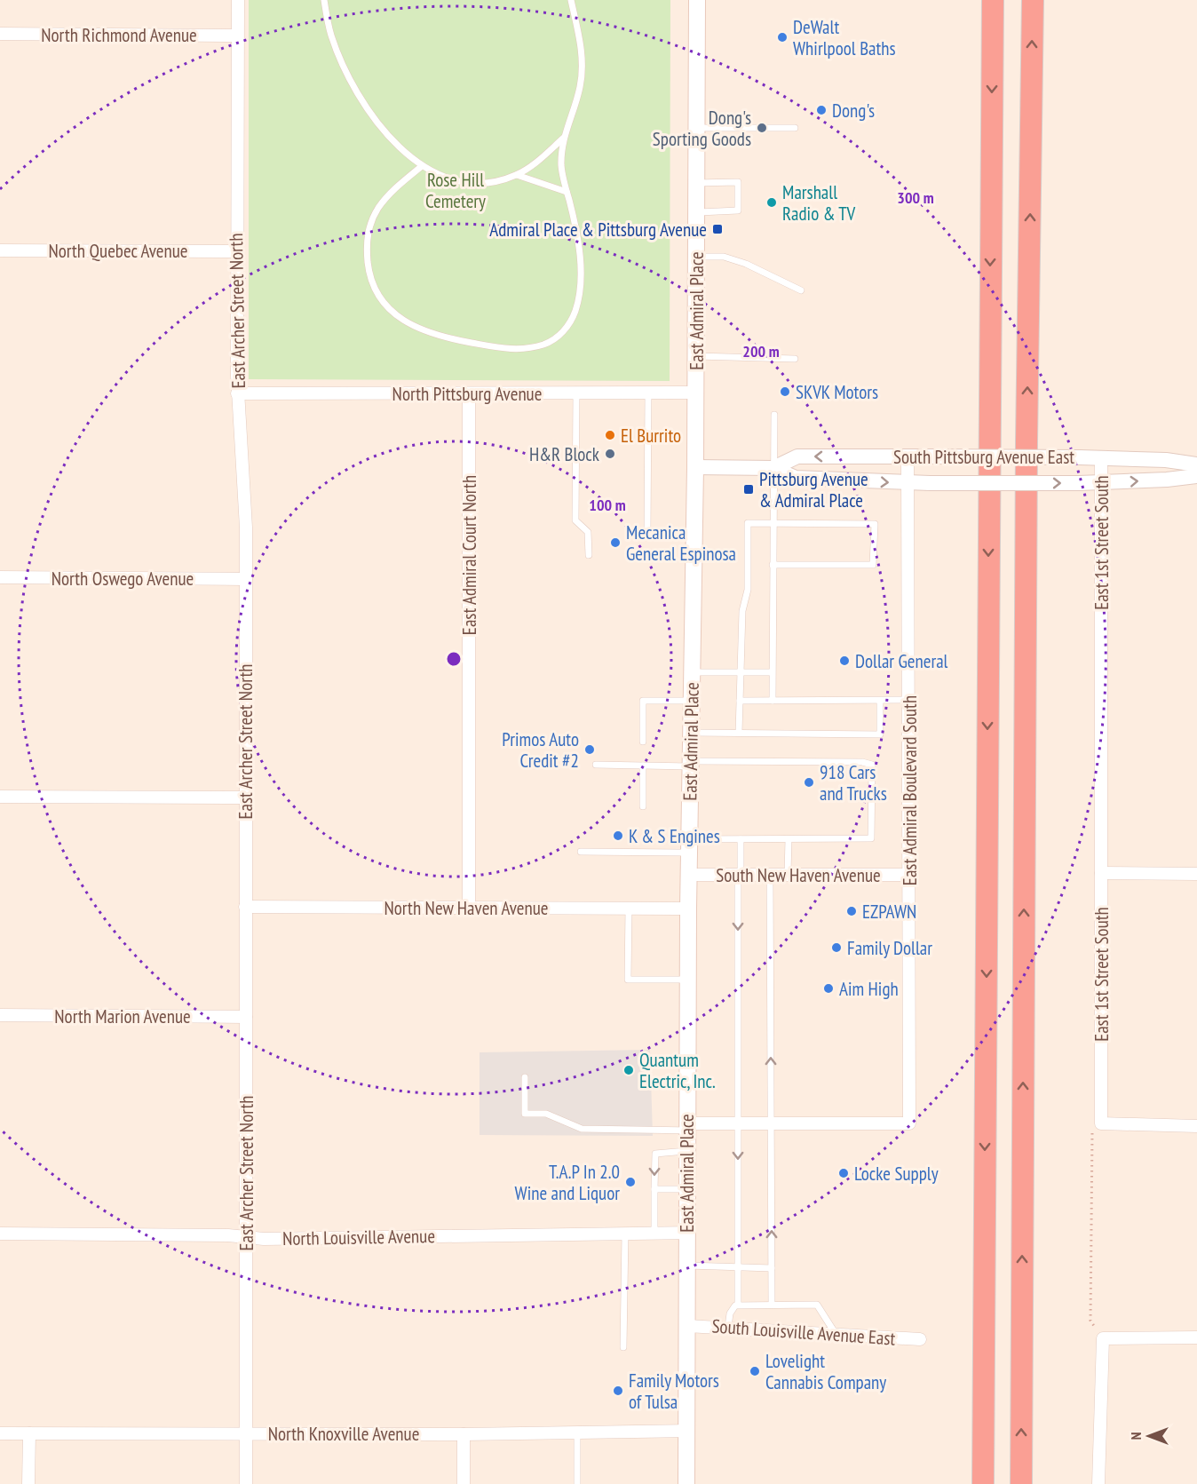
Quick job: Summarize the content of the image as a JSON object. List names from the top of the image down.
{
  "streets": {
    "main road": ["East Admiral Place"],
    "street": [
      "North Richmond Avenue",
      "North Quebec Avenue",
      "East Archer Street North",
      "North Pittsburg Avenue",
      "South Pittsburg Avenue East",
      "East 1st Street South",
      "East Admiral Court North",
      "North Oswego Avenue",
      "East Admiral Boulevard South",
      "South New Haven Avenue",
      "North New Haven Avenue",
      "North Marion Avenue",
      "North Louisville Avenue",
      "South Louisville Avenue East",
      "North Knoxville Avenue"
    ]
  },
  "crossings": [
    ["North Richmond Avenue", "East Archer Street North"],
    ["North Quebec Avenue", "East Archer Street North"],
    ["East Archer Street North", "North Pittsburg Avenue"],
    ["East Archer Street North", "North Oswego Avenue"],
    ["East Archer Street North", "North New Haven Avenue"],
    ["East Archer Street North", "North Marion Avenue"],
    ["East Archer Street North", "North Louisville Avenue"],
    ["East Archer Street North", "North Knoxville Avenue"],
    ["East Admiral Place", "North Pittsburg Avenue"],
    ["East Admiral Place", "South Pittsburg Avenue East"],
    ["East Admiral Place", "South New Haven Avenue"],
    ["East Admiral Place", "North New Haven Avenue"],
    ["East Admiral Place", "North Louisville Avenue"],
    ["East Admiral Place", "South Louisville Avenue East"],
    ["East Admiral Place", "North Knoxville Avenue"],
    ["North Pittsburg Avenue", "East Admiral Court North"],
    ["South Pittsburg Avenue East", "East 1st Street South"],
    ["South Pittsburg Avenue East", "East Admiral Boulevard South"],
    ["East Admiral Court North", "North New Haven Avenue"],
    ["East Admiral Boulevard South", "South New Haven Avenue"]
  ],
  "parks": ["Rose Hill Cemetery"],
  "places": {
    "other": [
      "DeWalt Whirlpool Baths",
      "Dong's",
      "Dong's Sporting Goods",
      "Marshall Radio & TV",
      "SKVK Motors",
      "El Burrito",
      "H&R Block",
      "Mecanica General Espinosa",
      "Dollar General",
      "Primos Auto Credit #2",
      "918 Cars and Trucks",
      "K & S Engines",
      "EZPAWN",
      "Family Dollar",
      "Aim High",
      "Quantum Electric, Inc.",
      "Locke Supply",
      "T.A.P In 2.0 Wine and Liquor",
      "Lovelight Cannabis Company",
      "Family Motors of Tulsa"
    ],
    "transit": ["Admiral Place & Pittsburg Avenue", "Pittsburg Avenue & Admiral Place"]
  },
  "north": "left",
  "rings": ["300 m", "200 m", "100 m"]
}
